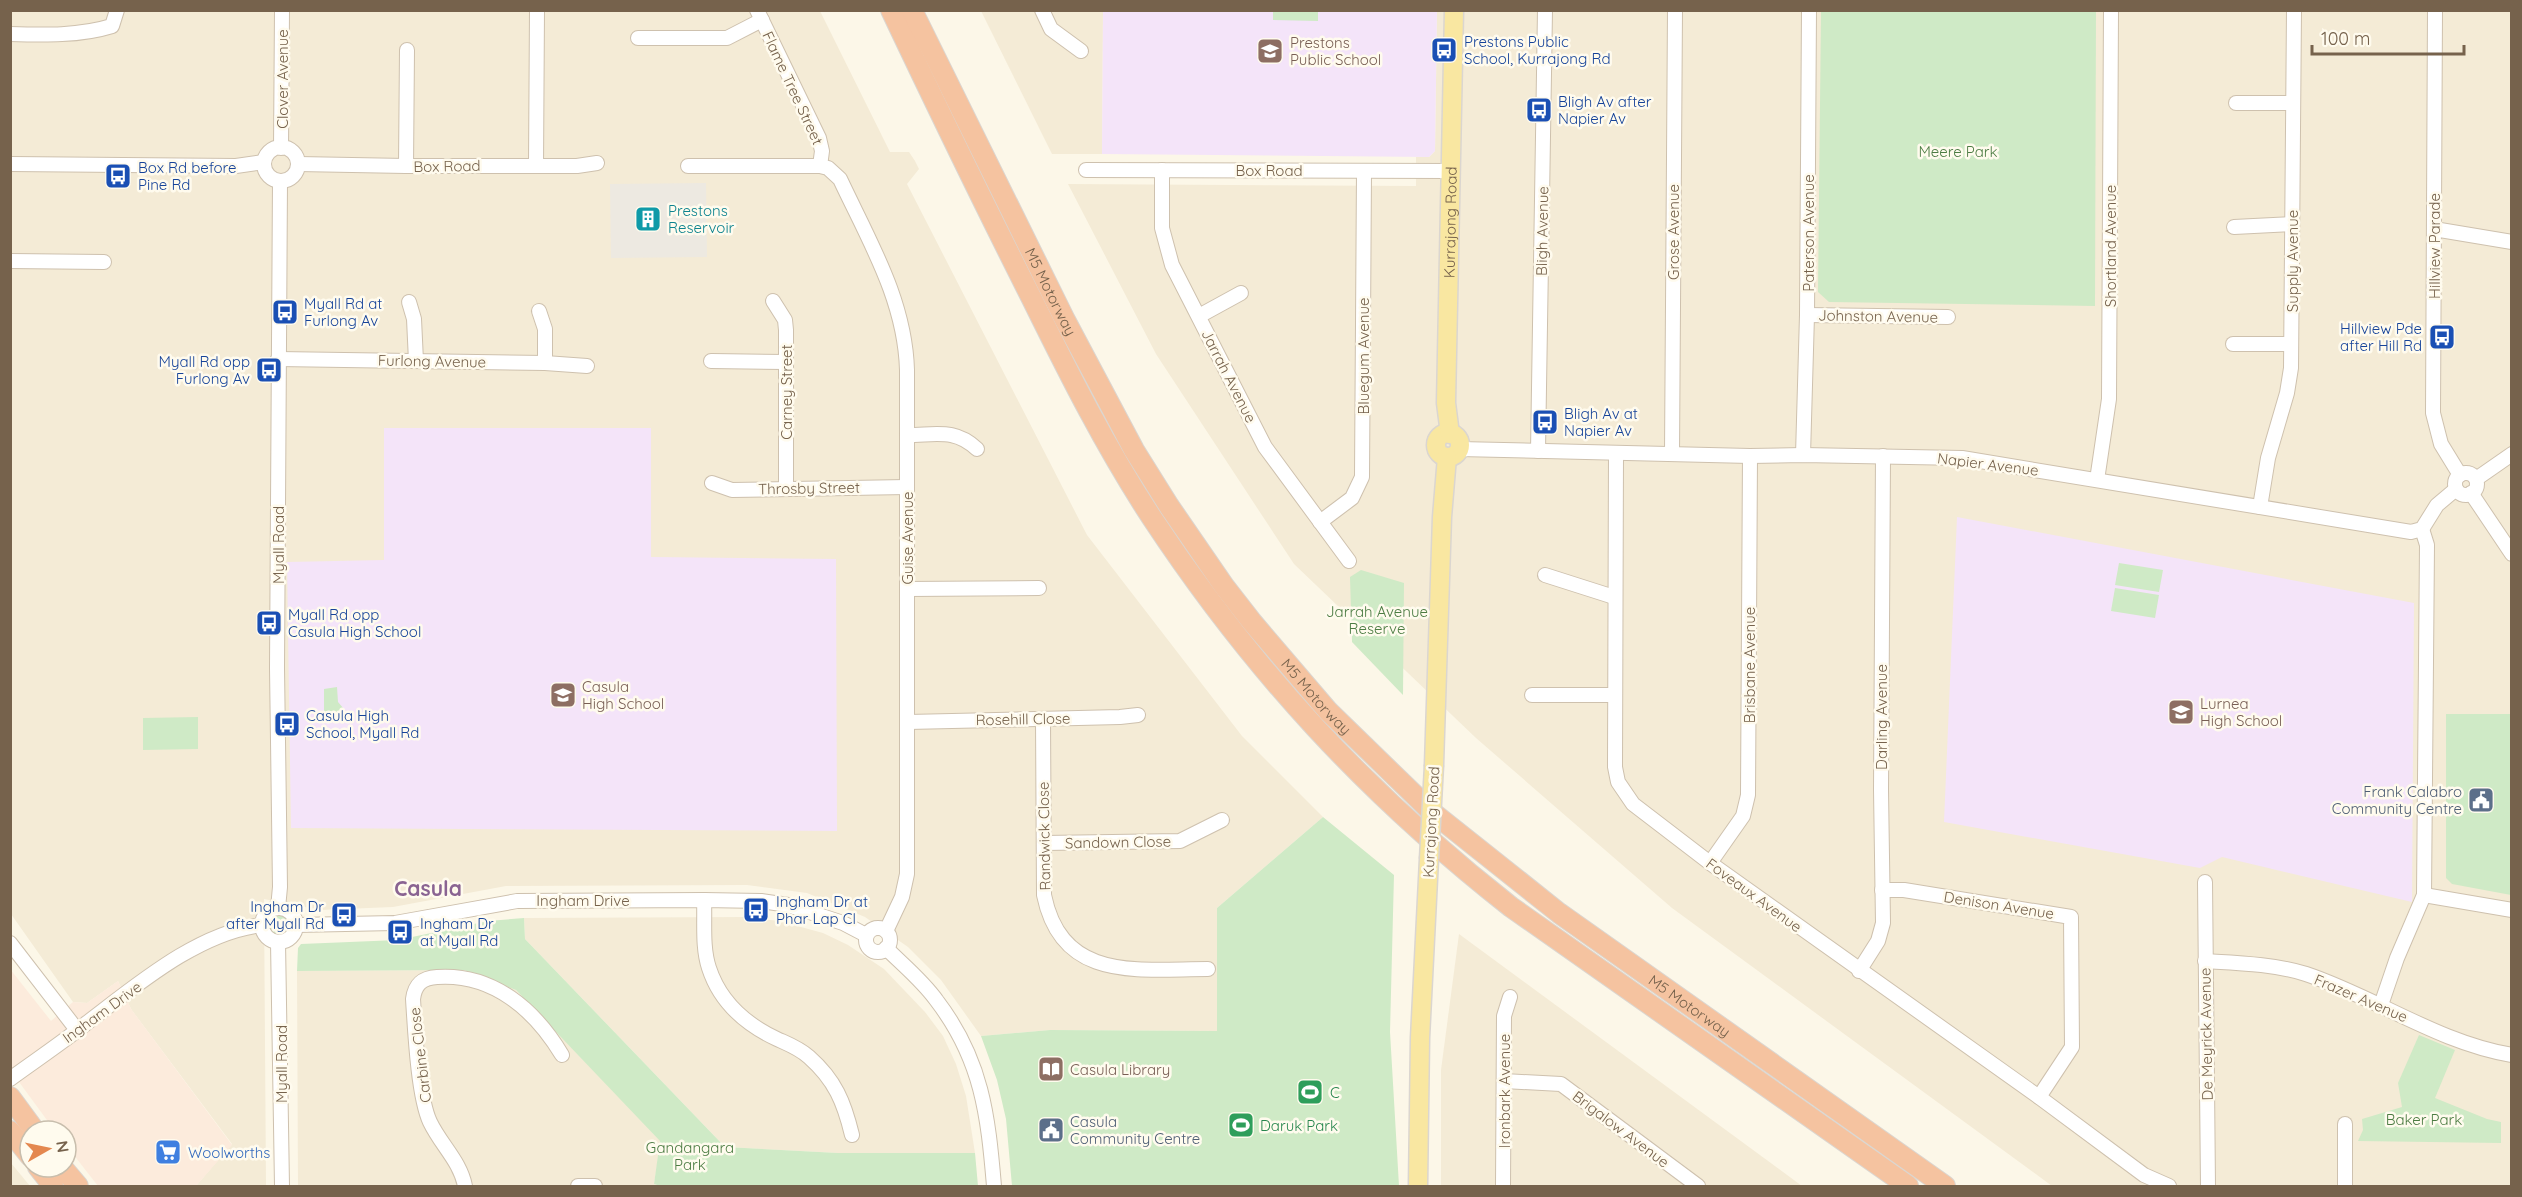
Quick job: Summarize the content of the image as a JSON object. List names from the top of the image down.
{
  "streets": {
    "highway": ["M5 Motorway"],
    "main road": ["Kurrajong Road"],
    "street": [
      "Clover Avenue",
      "Flame Tree Street",
      "Box Road",
      "Bligh Avenue",
      "Grose Avenue",
      "Paterson Avenue",
      "Shortland Avenue",
      "Hillview Parade",
      "Supply Avenue",
      "Johnston Avenue",
      "Bluegum Avenue",
      "Furlong Avenue",
      "Jarrah Avenue",
      "Carney Street",
      "Napier Avenue",
      "Throsby Street",
      "Guise Avenue",
      "Myall Road",
      "Brisbane Avenue",
      "Darling Avenue",
      "Rosehill Close",
      "Randwick Close",
      "Sandown Close",
      "Foveaux Avenue",
      "Ingham Drive",
      "Denison Avenue",
      "Frazer Avenue",
      "De Meyrick Avenue",
      "Carbine Close",
      "Ironbark Avenue",
      "Brigalow Avenue"
    ]
  },
  "crossings": [
    ["Clover Avenue", "Box Road"],
    ["Clover Avenue", "Myall Road"],
    ["Flame Tree Street", "Guise Avenue"],
    ["Box Road", "Kurrajong Road"],
    ["Box Road", "Bluegum Avenue"],
    ["Box Road", "Jarrah Avenue"],
    ["Box Road", "Myall Road"],
    ["Kurrajong Road", "Napier Avenue"],
    ["Bligh Avenue", "Napier Avenue"],
    ["Grose Avenue", "Napier Avenue"],
    ["Paterson Avenue", "Johnston Avenue"],
    ["Paterson Avenue", "Napier Avenue"],
    ["Shortland Avenue", "Napier Avenue"],
    ["Supply Avenue", "Napier Avenue"],
    ["Bluegum Avenue", "Jarrah Avenue"],
    ["Furlong Avenue", "Myall Road"],
    ["Carney Street", "Throsby Street"],
    ["Napier Avenue", "Brisbane Avenue"],
    ["Napier Avenue", "Darling Avenue"],
    ["Napier Avenue", "Foveaux Avenue"],
    ["Throsby Street", "Guise Avenue"],
    ["Guise Avenue", "Rosehill Close"],
    ["Guise Avenue", "Ingham Drive"],
    ["Myall Road", "Ingham Drive"],
    ["Brisbane Avenue", "Foveaux Avenue"],
    ["Darling Avenue", "Foveaux Avenue"],
    ["Darling Avenue", "Denison Avenue"],
    ["Rosehill Close", "Randwick Close"],
    ["Randwick Close", "Sandown Close"],
    ["Foveaux Avenue", "Denison Avenue"],
    ["Frazer Avenue", "De Meyrick Avenue"],
    ["Ironbark Avenue", "Brigalow Avenue"]
  ],
  "districts": ["Casula"],
  "parks": [
    "Meere Park",
    "Jarrah Avenue Reserve",
    "Baker Park",
    "Gandangara Park"
  ],
  "places": {
    "bus stop": [
      "Prestons Public School, Kurrajong Rd",
      "Bligh Av after Napier Av",
      "Box Rd before Pine Rd",
      "Myall Rd at Furlong Av",
      "Hillview Pde after Hill Rd",
      "Myall Rd opp Furlong Av",
      "Bligh Av at Napier Av",
      "Myall Rd opp Casula High School",
      "Casula High School, Myall Rd",
      "Ingham Dr at Phar Lap Cl",
      "Ingham Dr after Myall Rd",
      "Ingham Dr at Myall Rd"
    ],
    "school or university": ["Prestons Public School", "Casula High School", "Lurnea High School"],
    "building": ["Prestons Reservoir"],
    "public building": ["Frank Calabro Community Centre", "Casula Community Centre"],
    "library": ["Casula Library"],
    "sports": ["C", "Daruk Park"],
    "supermarket": ["Woolworths"]
  },
  "scale_bar": "100 m",
  "north": "right"
}
